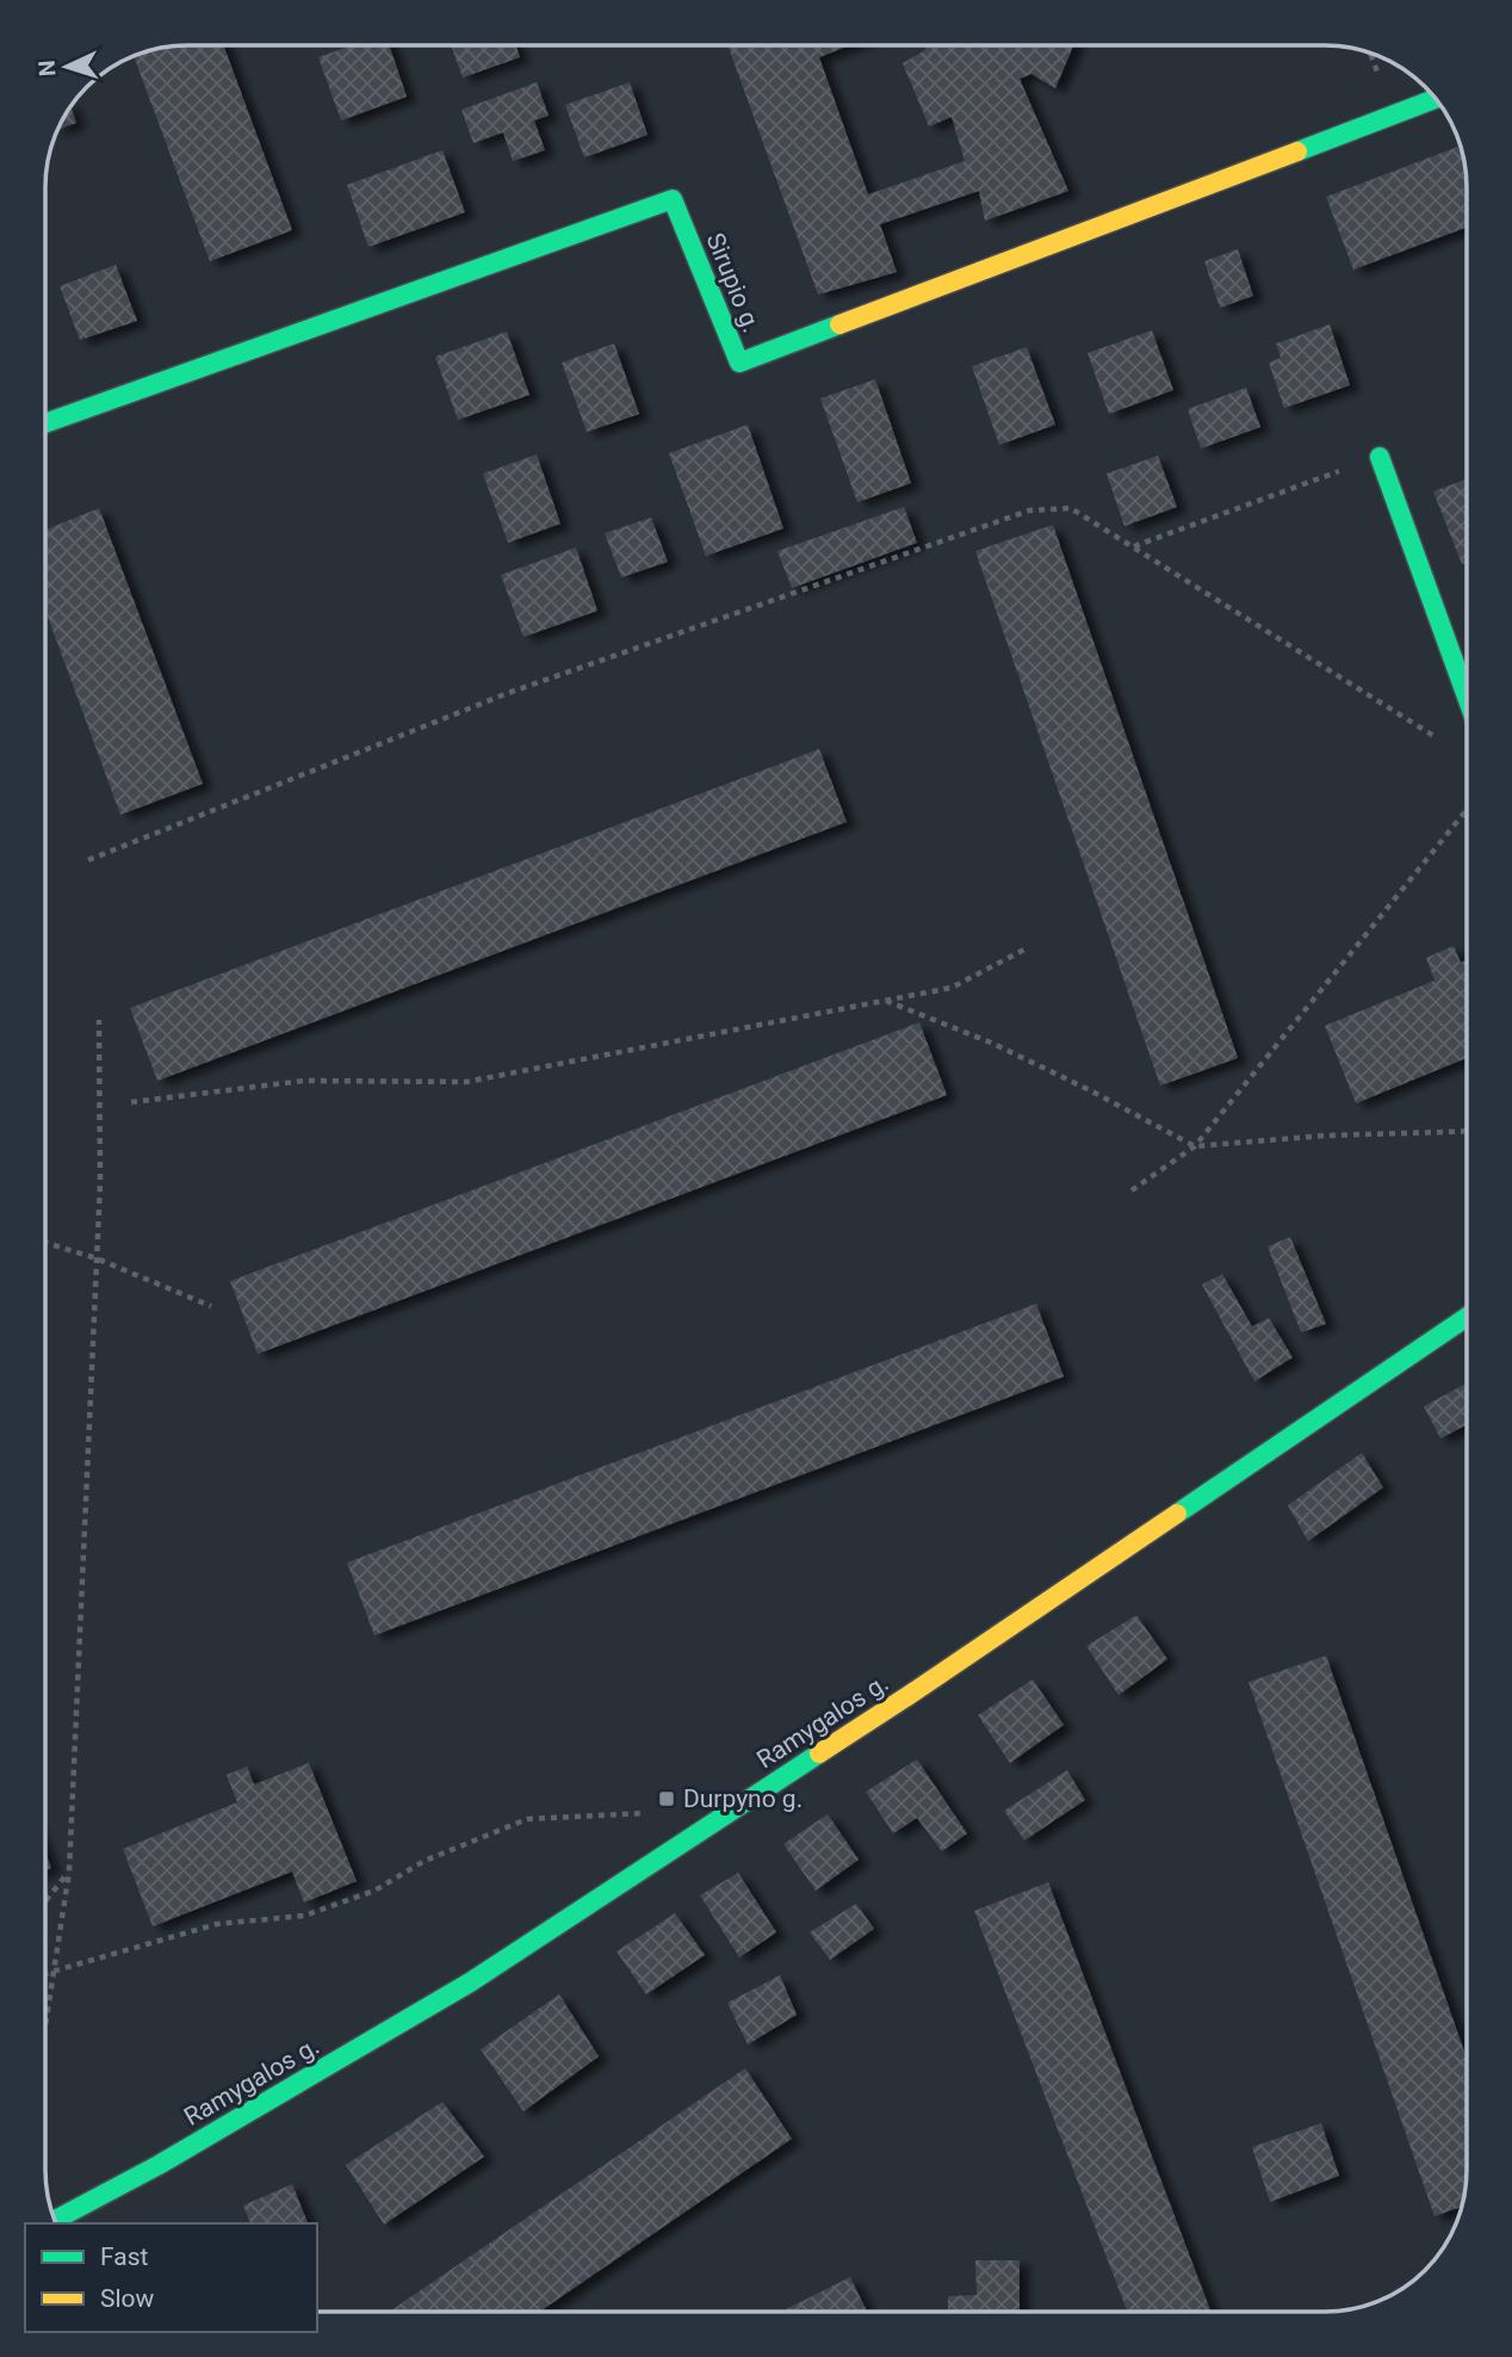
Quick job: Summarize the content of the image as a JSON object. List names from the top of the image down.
{
  "streets": {
    "street": ["Sirupio g.", "Ramygalos g."]
  },
  "places": {
    "transit": ["Durpyno g."]
  },
  "legend": ["Fast", "Slow"],
  "north": "left"
}
